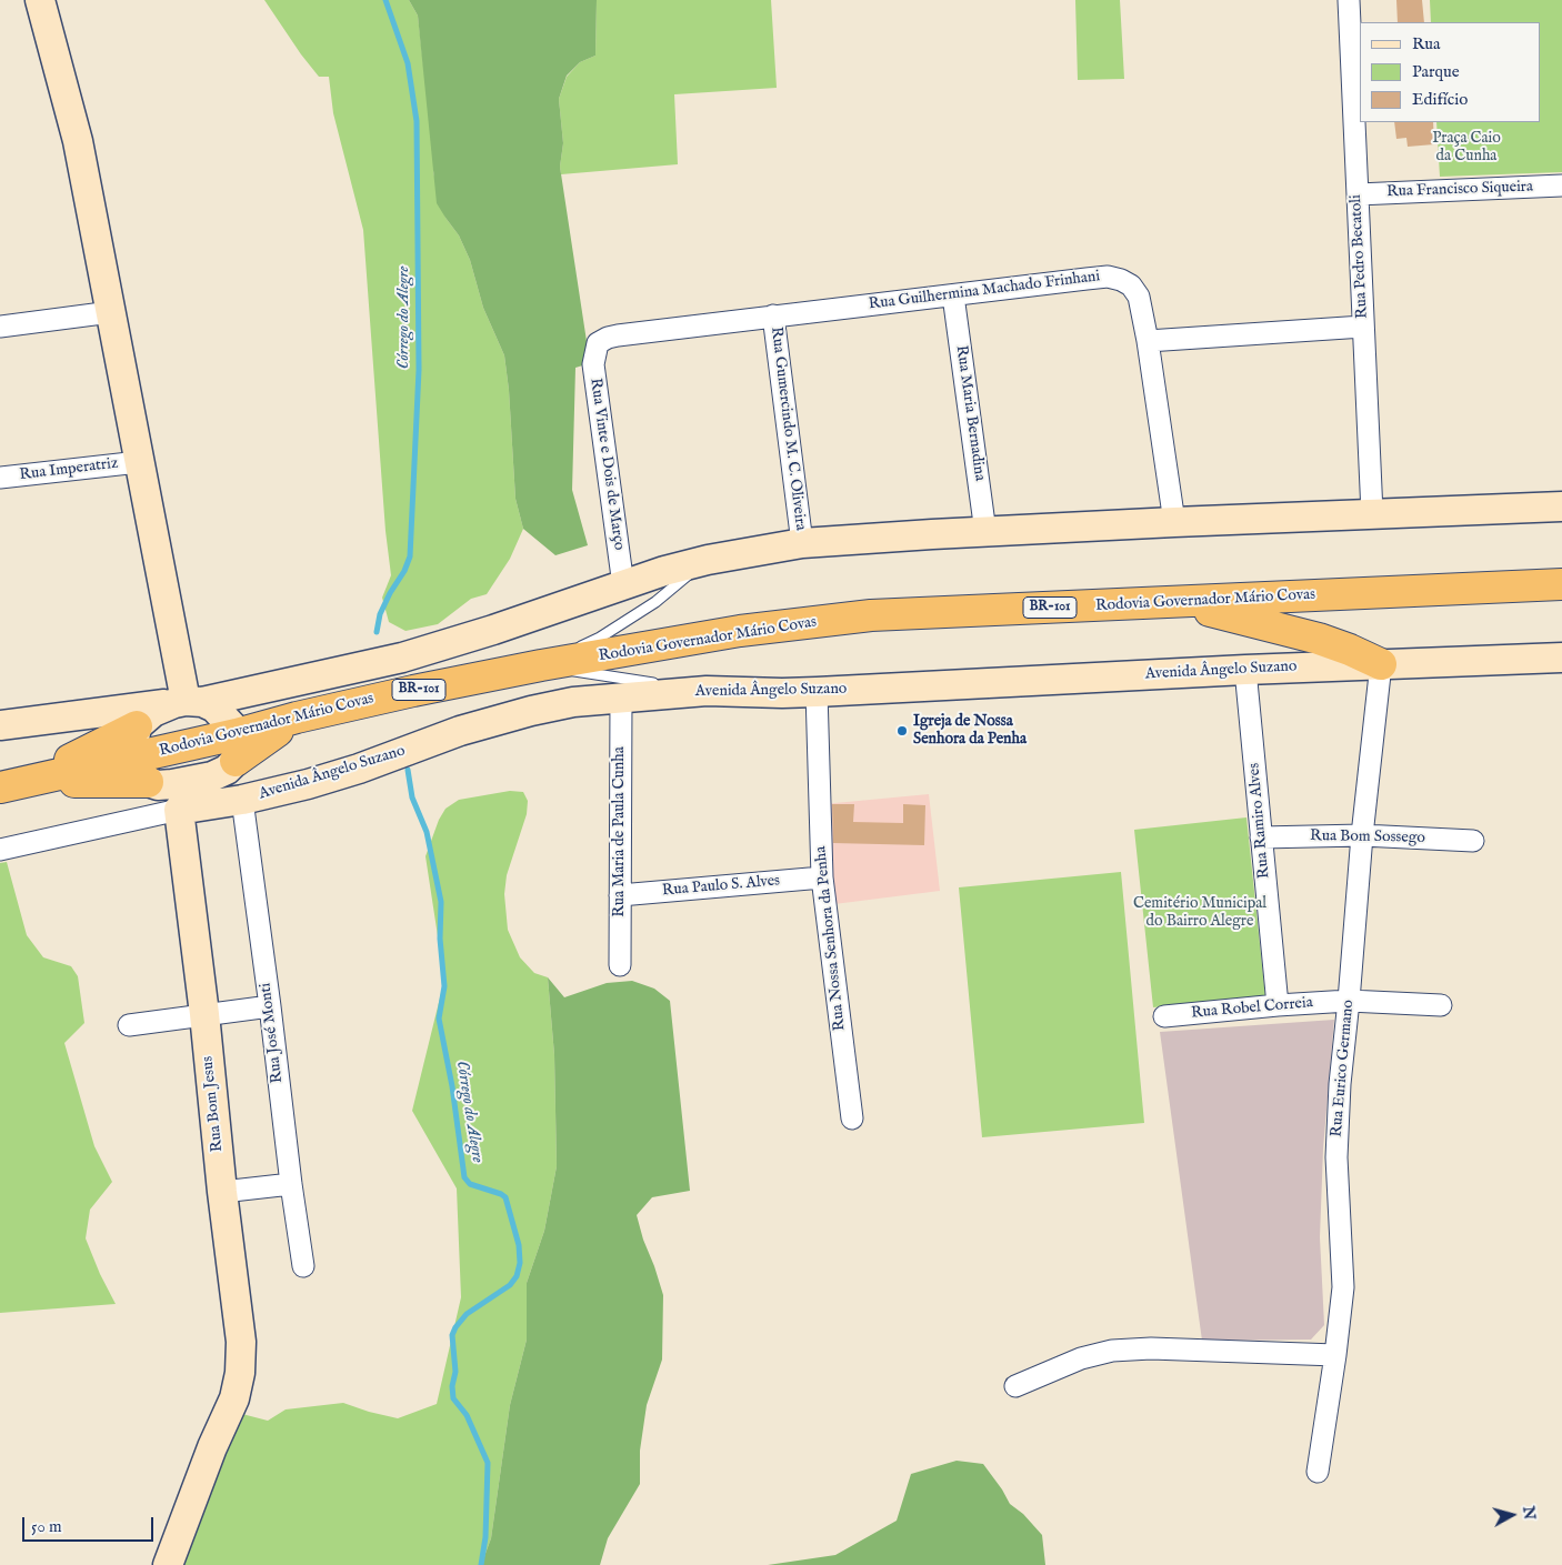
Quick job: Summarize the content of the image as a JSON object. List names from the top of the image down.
{
  "streets": {
    "highway": ["Rodovia Governador Mário Covas", "BR-101"],
    "main road": ["Avenida Ângelo Suzano", "Rua Bom Jesus"],
    "street": [
      "Rua Francisco Siqueira",
      "Rua Pedro Becatoli",
      "Rua Guilhermina Machado Frinhani",
      "Rua Maria Bernadina",
      "Rua Gumercindo M. C. Oliveira",
      "Rua Vinte e Dois de Março",
      "Rua Imperatriz",
      "Rua Ramiro Alves",
      "Rua Maria de Paula Cunha",
      "Rua Bom Sossego",
      "Rua Paulo S. Alves",
      "Rua Nossa Senhora da Penha",
      "Rua Robel Correia",
      "Rua José Monti",
      "Rua Eurico Germano"
    ]
  },
  "crossings": [
    ["Rua Francisco Siqueira", "Rua Pedro Becatoli"],
    ["Rua Guilhermina Machado Frinhani", "Rua Maria Bernadina"],
    ["Rua Guilhermina Machado Frinhani", "Rua Gumercindo M. C. Oliveira"],
    ["Rua Guilhermina Machado Frinhani", "Rua Vinte e Dois de Março"],
    ["Avenida Ângelo Suzano", "Rua Ramiro Alves"],
    ["Avenida Ângelo Suzano", "Rua Maria de Paula Cunha"],
    ["Avenida Ângelo Suzano", "Rua Nossa Senhora da Penha"],
    ["Avenida Ângelo Suzano", "Rua José Monti"],
    ["Avenida Ângelo Suzano", "Rua Eurico Germano"],
    ["Avenida Ângelo Suzano", "Rua Bom Jesus"],
    ["Rua Ramiro Alves", "Rua Bom Sossego"],
    ["Rua Ramiro Alves", "Rua Robel Correia"],
    ["Rua Maria de Paula Cunha", "Rua Paulo S. Alves"],
    ["Rua Bom Sossego", "Rua Eurico Germano"],
    ["Rua Paulo S. Alves", "Rua Nossa Senhora da Penha"],
    ["Rua Robel Correia", "Rua Eurico Germano"]
  ],
  "water": ["Córrego do Alegre"],
  "parks": ["Praça Caio da Cunha", "Cemitério Municipal do Bairro Alegre"],
  "places": ["Igreja de Nossa Senhora da Penha"],
  "legend": ["Rua", "Parque", "Edifício"],
  "scale_bar": "50 m",
  "north": "right"
}
